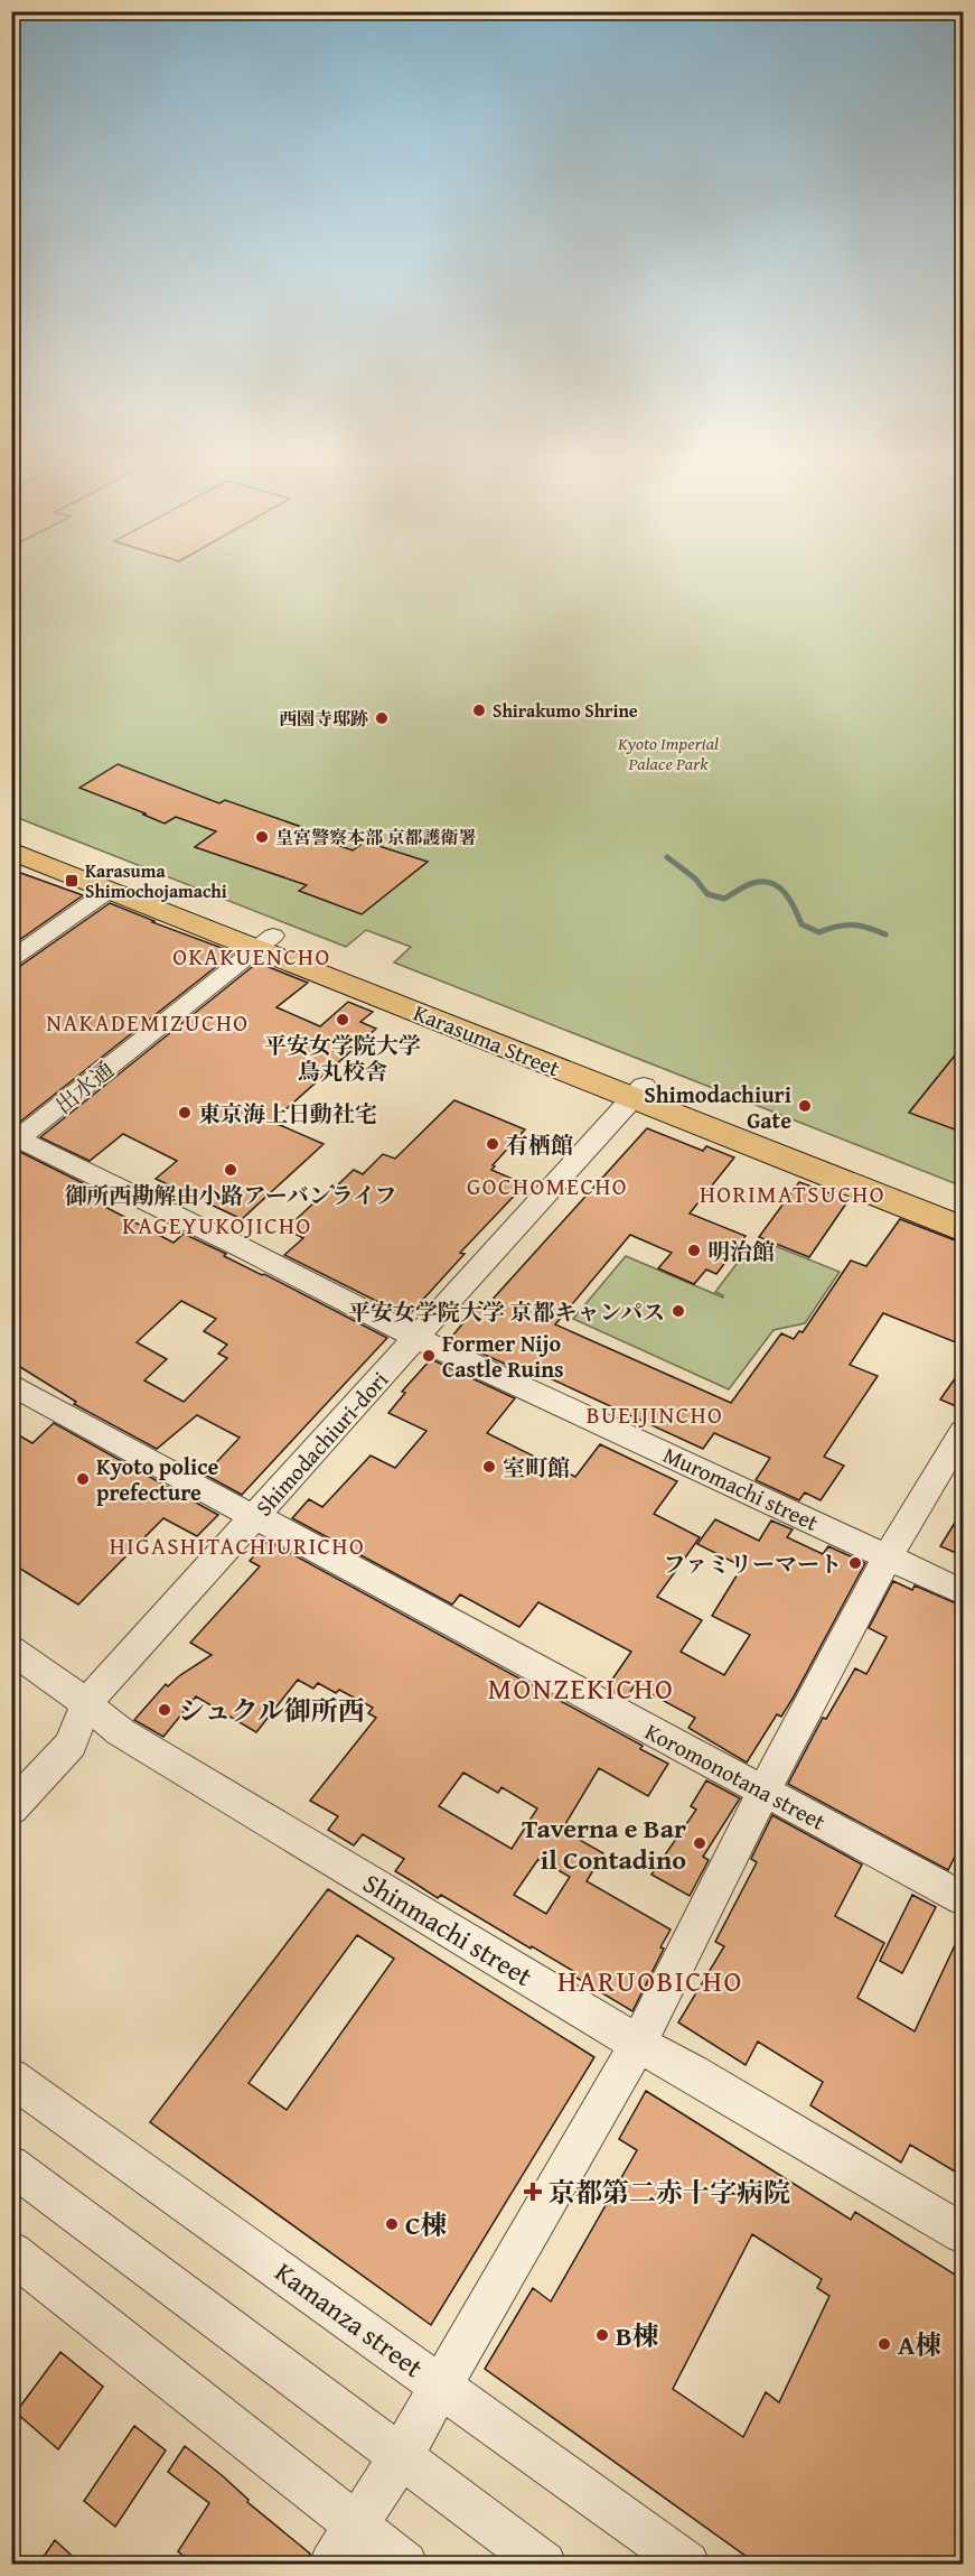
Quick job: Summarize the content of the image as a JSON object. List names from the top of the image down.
{
  "streets": {
    "highway": ["Karasuma Street"],
    "street": [
      "出水通",
      "Shimodachiuri-dori",
      "Muromachi street",
      "Koromonotana street",
      "Shinmachi street",
      "Kamanza street"
    ]
  },
  "crossings": [
    ["Karasuma Street", "出水通"],
    ["Karasuma Street", "Shimodachiuri-dori"],
    ["出水通", "Muromachi street"],
    ["Shimodachiuri-dori", "Muromachi street"],
    ["Shimodachiuri-dori", "Koromonotana street"],
    ["Shimodachiuri-dori", "Shinmachi street"]
  ],
  "districts": [
    "OKAKUENCHO",
    "NAKADEMIZUCHO",
    "GOCHOMECHO",
    "HORIMATSUCHO",
    "KAGEYUKOJICHO",
    "BUEIJINCHO",
    "HIGASHITACHIURICHO",
    "MONZEKICHO",
    "HARUOBICHO"
  ],
  "parks": ["Kyoto Imperial Palace Park"],
  "places": {
    "other": [
      "Shirakumo Shrine",
      "西園寺邸跡",
      "皇宮警察本部 京都護衛署",
      "平安女学院大学 鳥丸校舎",
      "Shimodachiuri Gate",
      "東京海上日動社宅",
      "有栖館",
      "御所西勘解由小路アーバンライフ",
      "明治館",
      "平安女学院大学 京都キャンパス",
      "Former Nijo Castle Ruins",
      "室町館",
      "Kyoto police prefecture",
      "ファミリーマート",
      "シュクル御所西",
      "Taverna e Bar il Contadino",
      "C棟",
      "B棟",
      "A棟"
    ],
    "transit": ["Karasuma Shimochojamachi"],
    "health": ["京都第二赤十字病院"]
  }
}
